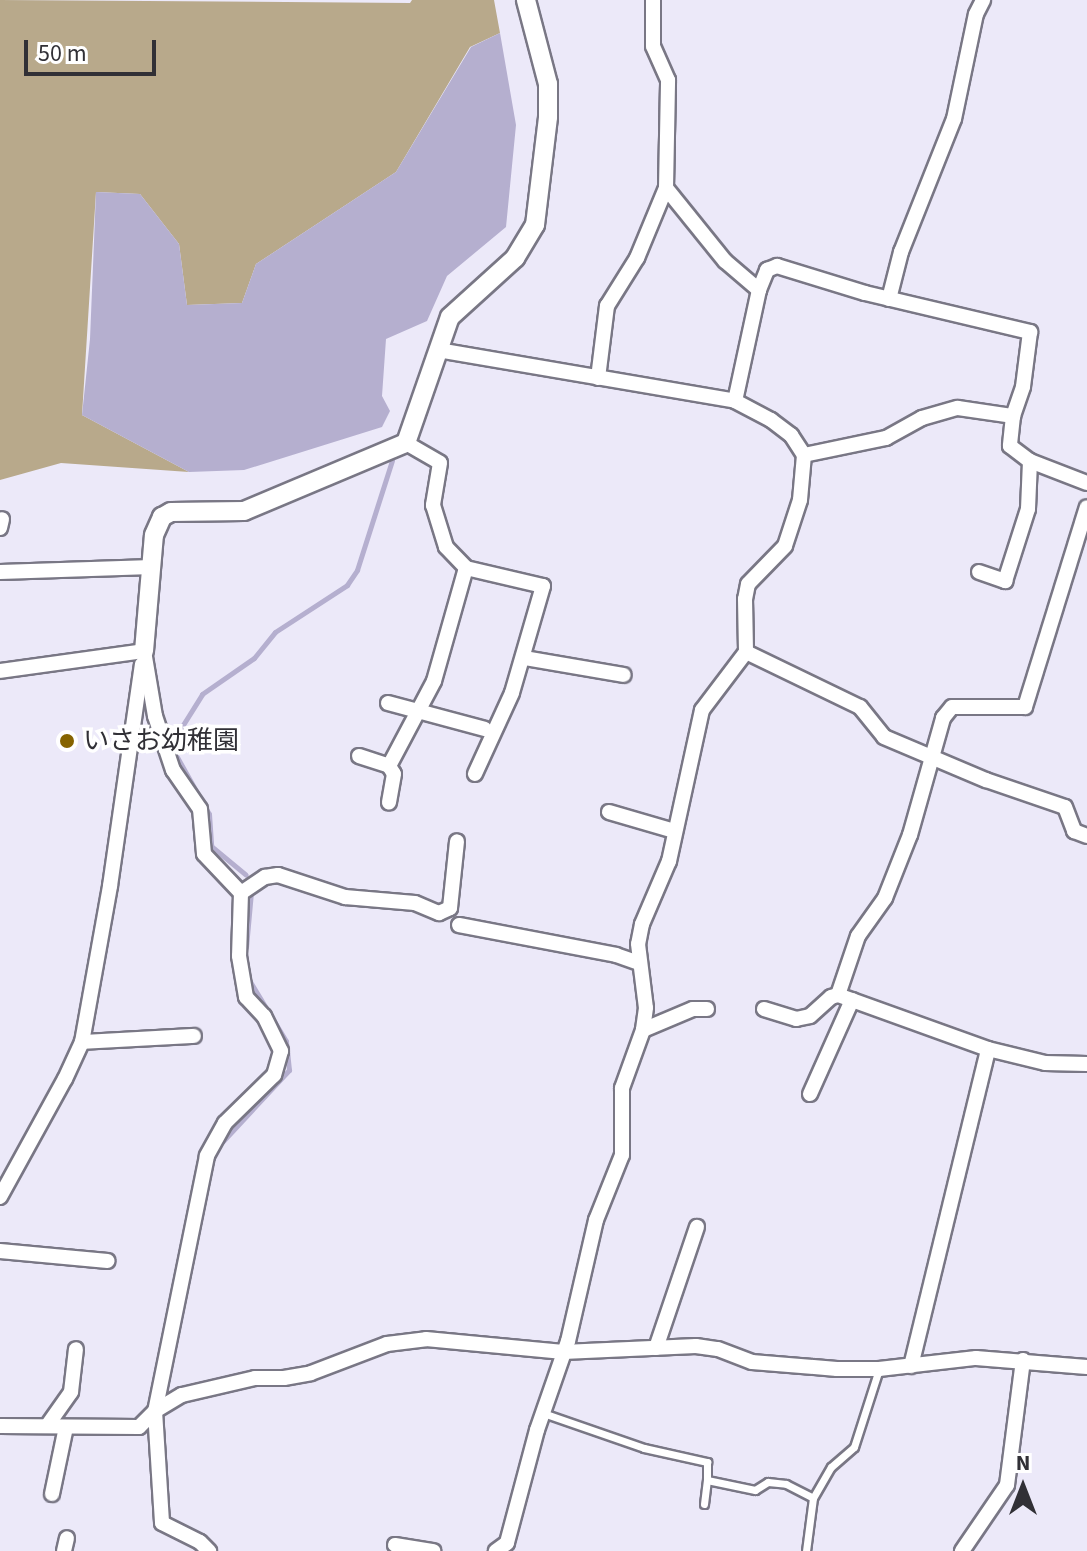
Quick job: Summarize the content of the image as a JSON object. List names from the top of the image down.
{
  "places": ["いさお幼稚園"],
  "scale_bar": "50 m",
  "north": "top"
}
